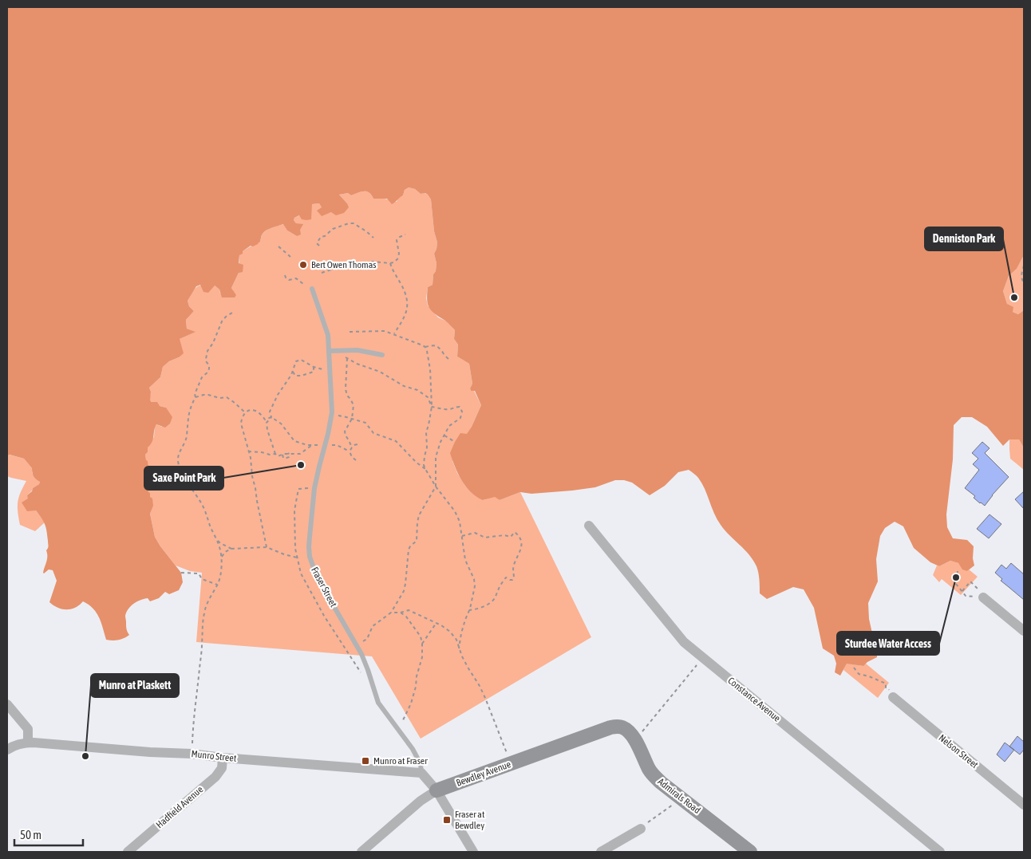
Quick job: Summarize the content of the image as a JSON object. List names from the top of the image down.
{
  "streets": {
    "street": [
      "Fraser Street",
      "Constance Avenue",
      "Nelson Street",
      "Munro Street",
      "Bewdley Avenue",
      "Admirals Road",
      "Hadfield Avenue"
    ]
  },
  "crossings": [
    ["Fraser Street", "Munro Street"],
    ["Fraser Street", "Bewdley Avenue"],
    ["Munro Street", "Hadfield Avenue"],
    ["Bewdley Avenue", "Admirals Road"]
  ],
  "places": {
    "other": [
      "Bert Owen Thomas",
      "Denniston Park",
      "Saxe Point Park",
      "Sturdee Water Access",
      "Munro at Plaskett"
    ],
    "transit": ["Munro at Fraser", "Fraser at Bewdley"]
  },
  "scale_bar": "50 m"
}
